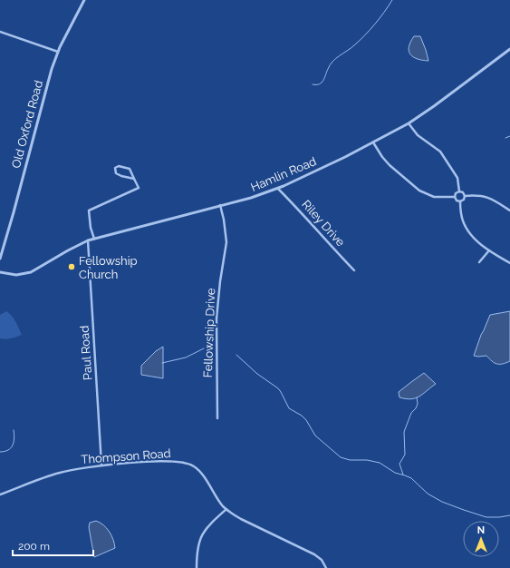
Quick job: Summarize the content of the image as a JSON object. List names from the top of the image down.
{
  "streets": {
    "street": [
      "Old Oxford Road",
      "Hamlin Road",
      "Riley Drive",
      "Fellowship Drive",
      "Paul Road",
      "Thompson Road"
    ]
  },
  "crossings": [
    ["Hamlin Road", "Riley Drive"],
    ["Hamlin Road", "Fellowship Drive"],
    ["Hamlin Road", "Paul Road"],
    ["Paul Road", "Thompson Road"]
  ],
  "places": ["Fellowship Church"],
  "scale_bar": "200 m",
  "north": "top"
}
